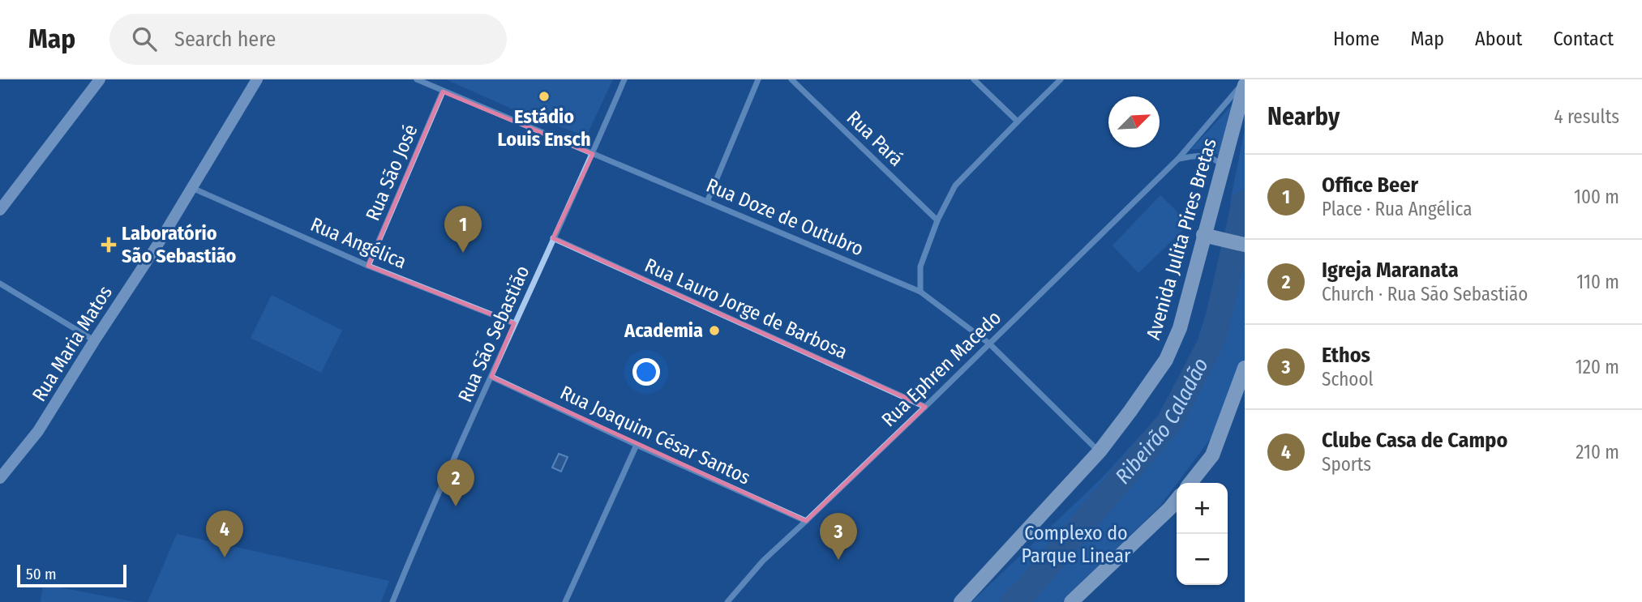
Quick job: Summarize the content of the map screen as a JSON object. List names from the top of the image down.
{
  "streets": {
    "main road": ["Avenida Julita Pires Bretas", "Rua Maria Matos"],
    "street": [
      "Rua Pará",
      "Rua São José",
      "Rua Doze de Outubro",
      "Rua Angélica",
      "Rua Lauro Jorge de Barbosa",
      "Rua São Sebastião",
      "Rua Ephren Macedo",
      "Rua Joaquim César Santos"
    ]
  },
  "crossings": [
    ["Rua São José", "Rua Doze de Outubro"],
    ["Rua São José", "Rua Angélica"],
    ["Rua Doze de Outubro", "Avenida Julita Pires Bretas"],
    ["Rua Doze de Outubro", "Rua São Sebastião"],
    ["Rua Doze de Outubro", "Rua Ephren Macedo"],
    ["Avenida Julita Pires Bretas", "Rua Ephren Macedo"],
    ["Rua Angélica", "Rua São Sebastião"],
    ["Rua Angélica", "Rua Maria Matos"],
    ["Rua Lauro Jorge de Barbosa", "Rua São Sebastião"],
    ["Rua Lauro Jorge de Barbosa", "Rua Ephren Macedo"],
    ["Rua São Sebastião", "Rua Joaquim César Santos"],
    ["Rua Ephren Macedo", "Rua Joaquim César Santos"]
  ],
  "water": ["Ribeirão Caladão"],
  "parks": ["Complexo do Parque Linear"],
  "places": {
    "other": ["Estádio Louis Ensch", "Academia"],
    "health": ["Laboratório São Sebastião"]
  },
  "scale_bar": "50 m",
  "north": "top right",
  "page": {
    "header": "Map",
    "search": "Search here",
    "nav": [
      "Home",
      "Map",
      "About",
      "Contact"
    ],
    "heading": ["Nearby", "4 results"],
    "list": [
      {
        "mark": "1",
        "name": "Office Beer",
        "note": "Place · Rua Angélica",
        "value": "100 m"
      },
      {
        "mark": "2",
        "name": "Igreja Maranata",
        "note": "Church · Rua São Sebastião",
        "value": "110 m"
      },
      {
        "mark": "3",
        "name": "Ethos",
        "note": "School",
        "value": "120 m"
      },
      {
        "mark": "4",
        "name": "Clube Casa de Campo",
        "note": "Sports",
        "value": "210 m"
      }
    ],
    "pins": [
      "1",
      "2",
      "4",
      "3"
    ],
    "map_buttons": ["+", "−"],
    "scale": "50 m"
  }
}
